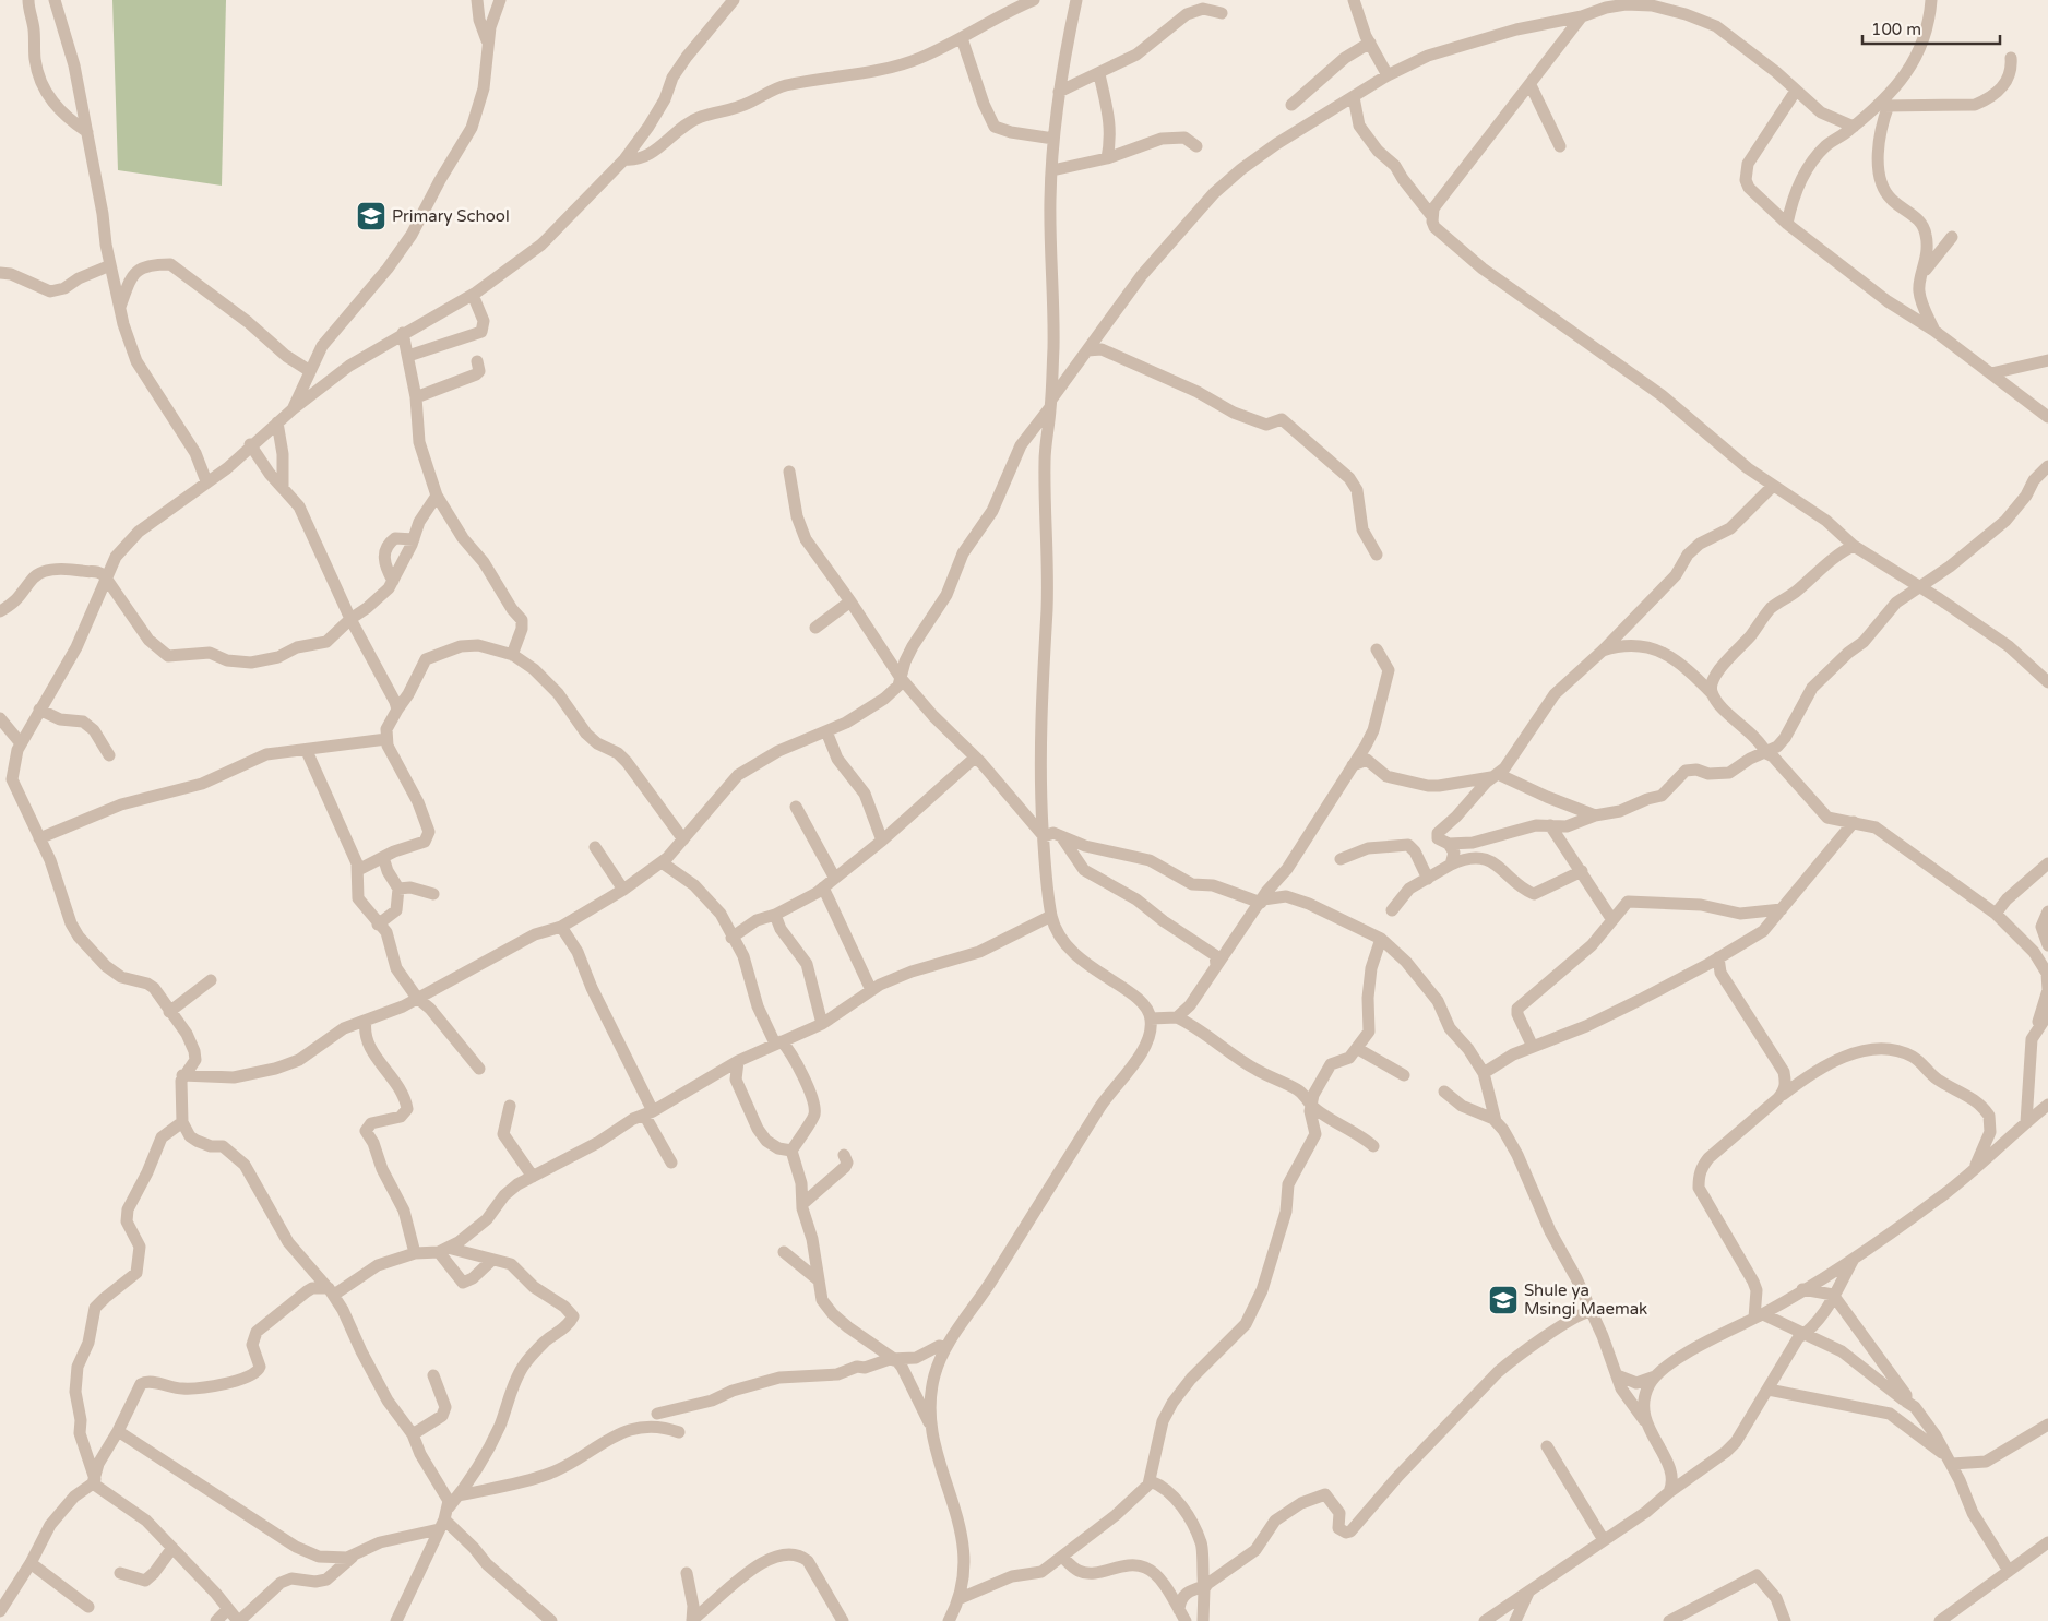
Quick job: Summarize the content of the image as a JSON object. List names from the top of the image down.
{
  "places": {
    "school or university": ["Primary School", "Shule ya Msingi Maemak"]
  },
  "scale_bar": "100 m"
}
